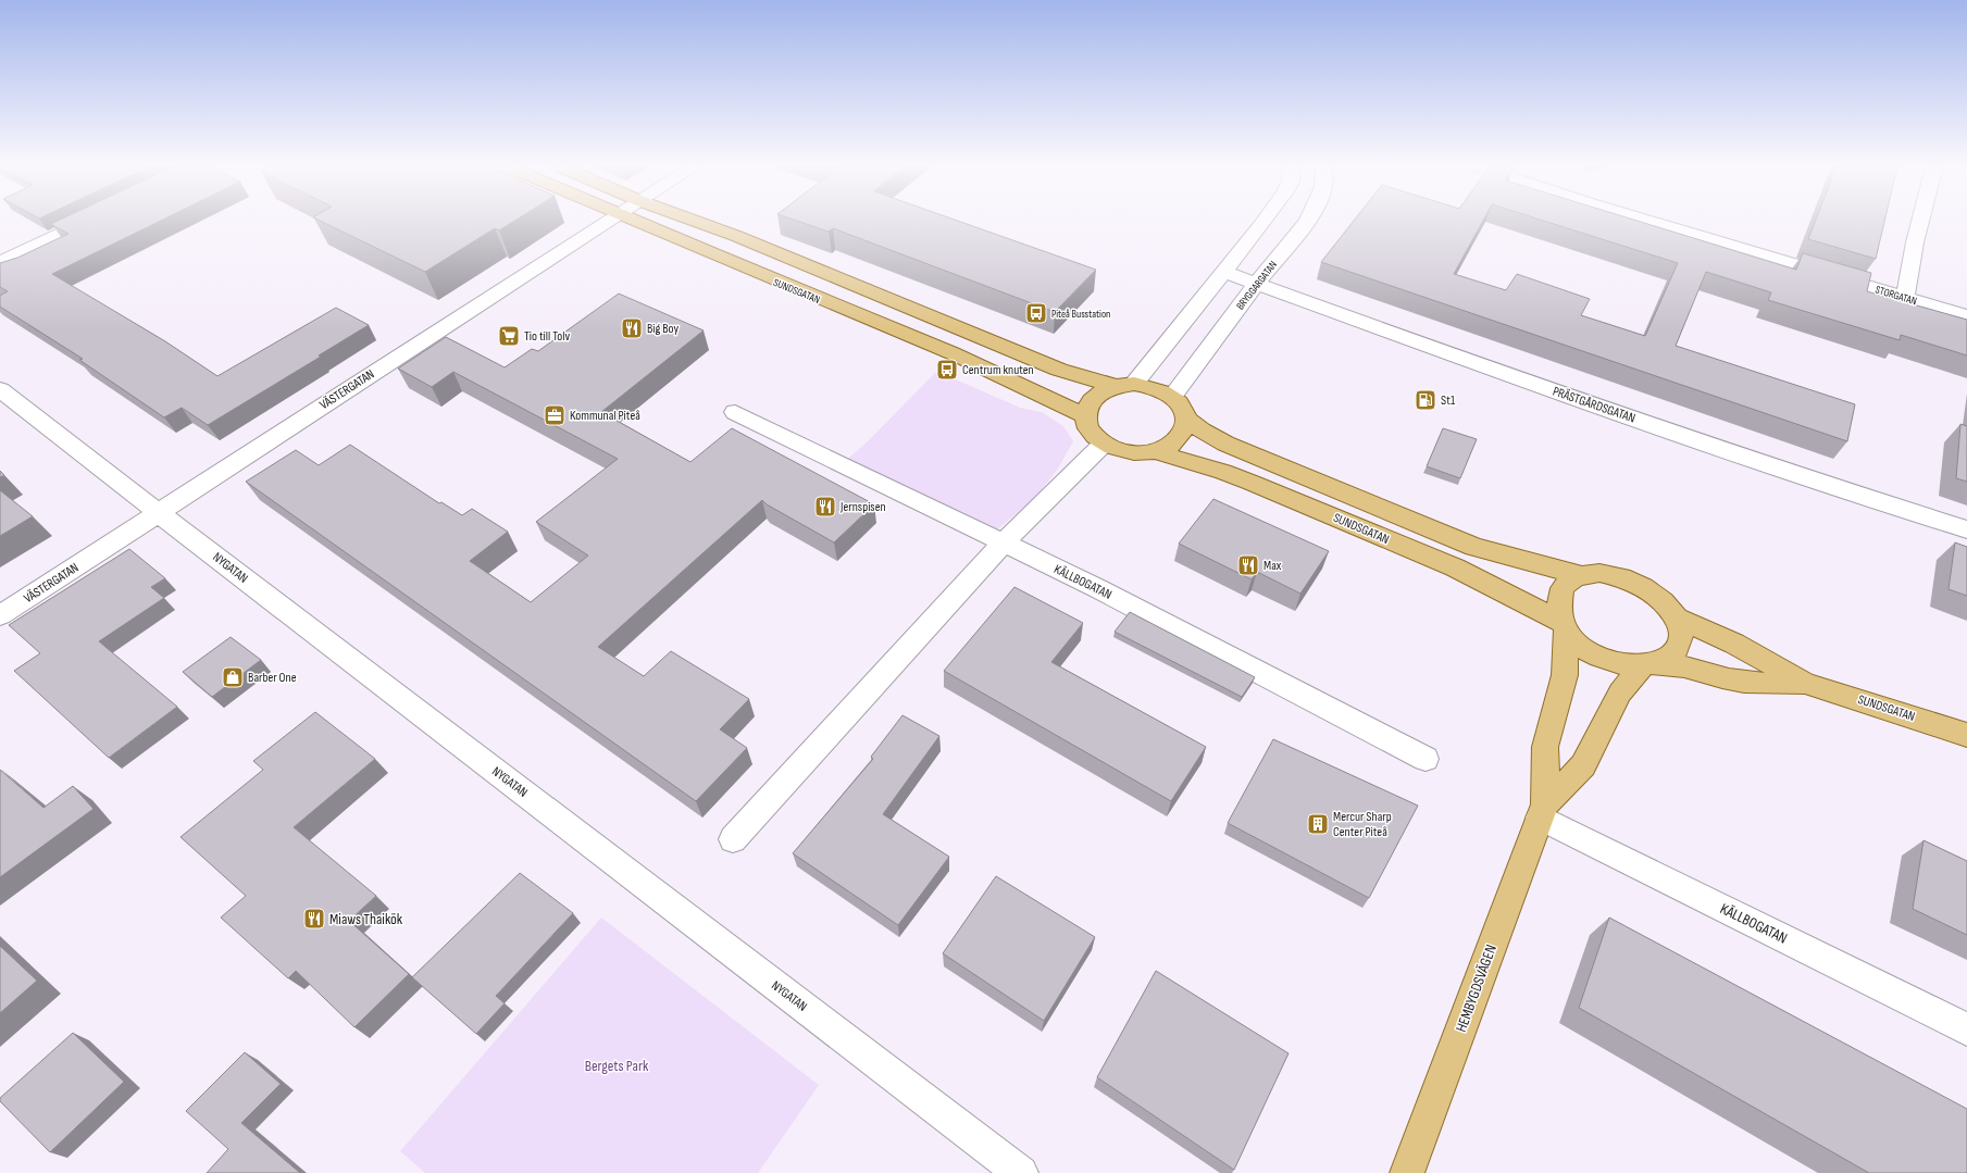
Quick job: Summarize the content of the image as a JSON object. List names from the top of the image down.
{
  "streets": {
    "main road": ["SUNDSGATAN", "HEMBYGDSVÄGEN"],
    "street": [
      "BRYGGARGATAN",
      "STORGATAN",
      "VÄSTERGATAN",
      "PRÄSTGÅRDSGATAN",
      "NYGATAN",
      "KÄLLBOGATAN"
    ]
  },
  "crossings": [
    ["BRYGGARGATAN", "SUNDSGATAN"],
    ["BRYGGARGATAN", "PRÄSTGÅRDSGATAN"],
    ["SUNDSGATAN", "HEMBYGDSVÄGEN"],
    ["VÄSTERGATAN", "NYGATAN"],
    ["KÄLLBOGATAN", "HEMBYGDSVÄGEN"]
  ],
  "parks": ["Bergets Park"],
  "places": {
    "bus stop": ["Piteå Busstation", "Centrum knuten"],
    "restaurant": [
      "Big Boy",
      "Jernspisen",
      "Max",
      "Miaws Thaikök"
    ],
    "supermarket": ["Tio till Tolv"],
    "fuel station": ["St1"],
    "office": ["Kommunal Piteå"],
    "shop": ["Barber One"],
    "building": ["Mercur Sharp Center Piteå"]
  }
}
